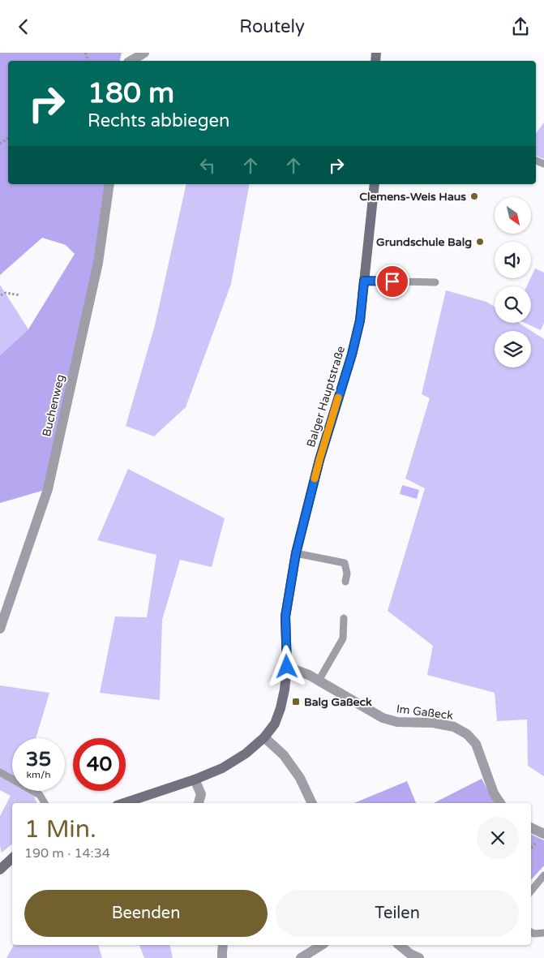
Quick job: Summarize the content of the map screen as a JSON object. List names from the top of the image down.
{
  "streets": {
    "street": ["Balger Hauptstraße", "Buchenweg", "Im Gaßeck"]
  },
  "crossings": [
    ["Balger Hauptstraße", "Im Gaßeck"]
  ],
  "places": {
    "other": ["Clemens-Weis Haus", "Grundschule Balg"],
    "transit": ["Balg Gaßeck"]
  },
  "north": "bottom right",
  "page": {
    "header": "Routely",
    "turn": ["180 m", "Rechts abbiegen"],
    "speed": "35 km/h",
    "limit": "40",
    "heading": ["1 Min.", "190 m · 14:34"],
    "buttons": ["Beenden", "Teilen"]
  }
}
